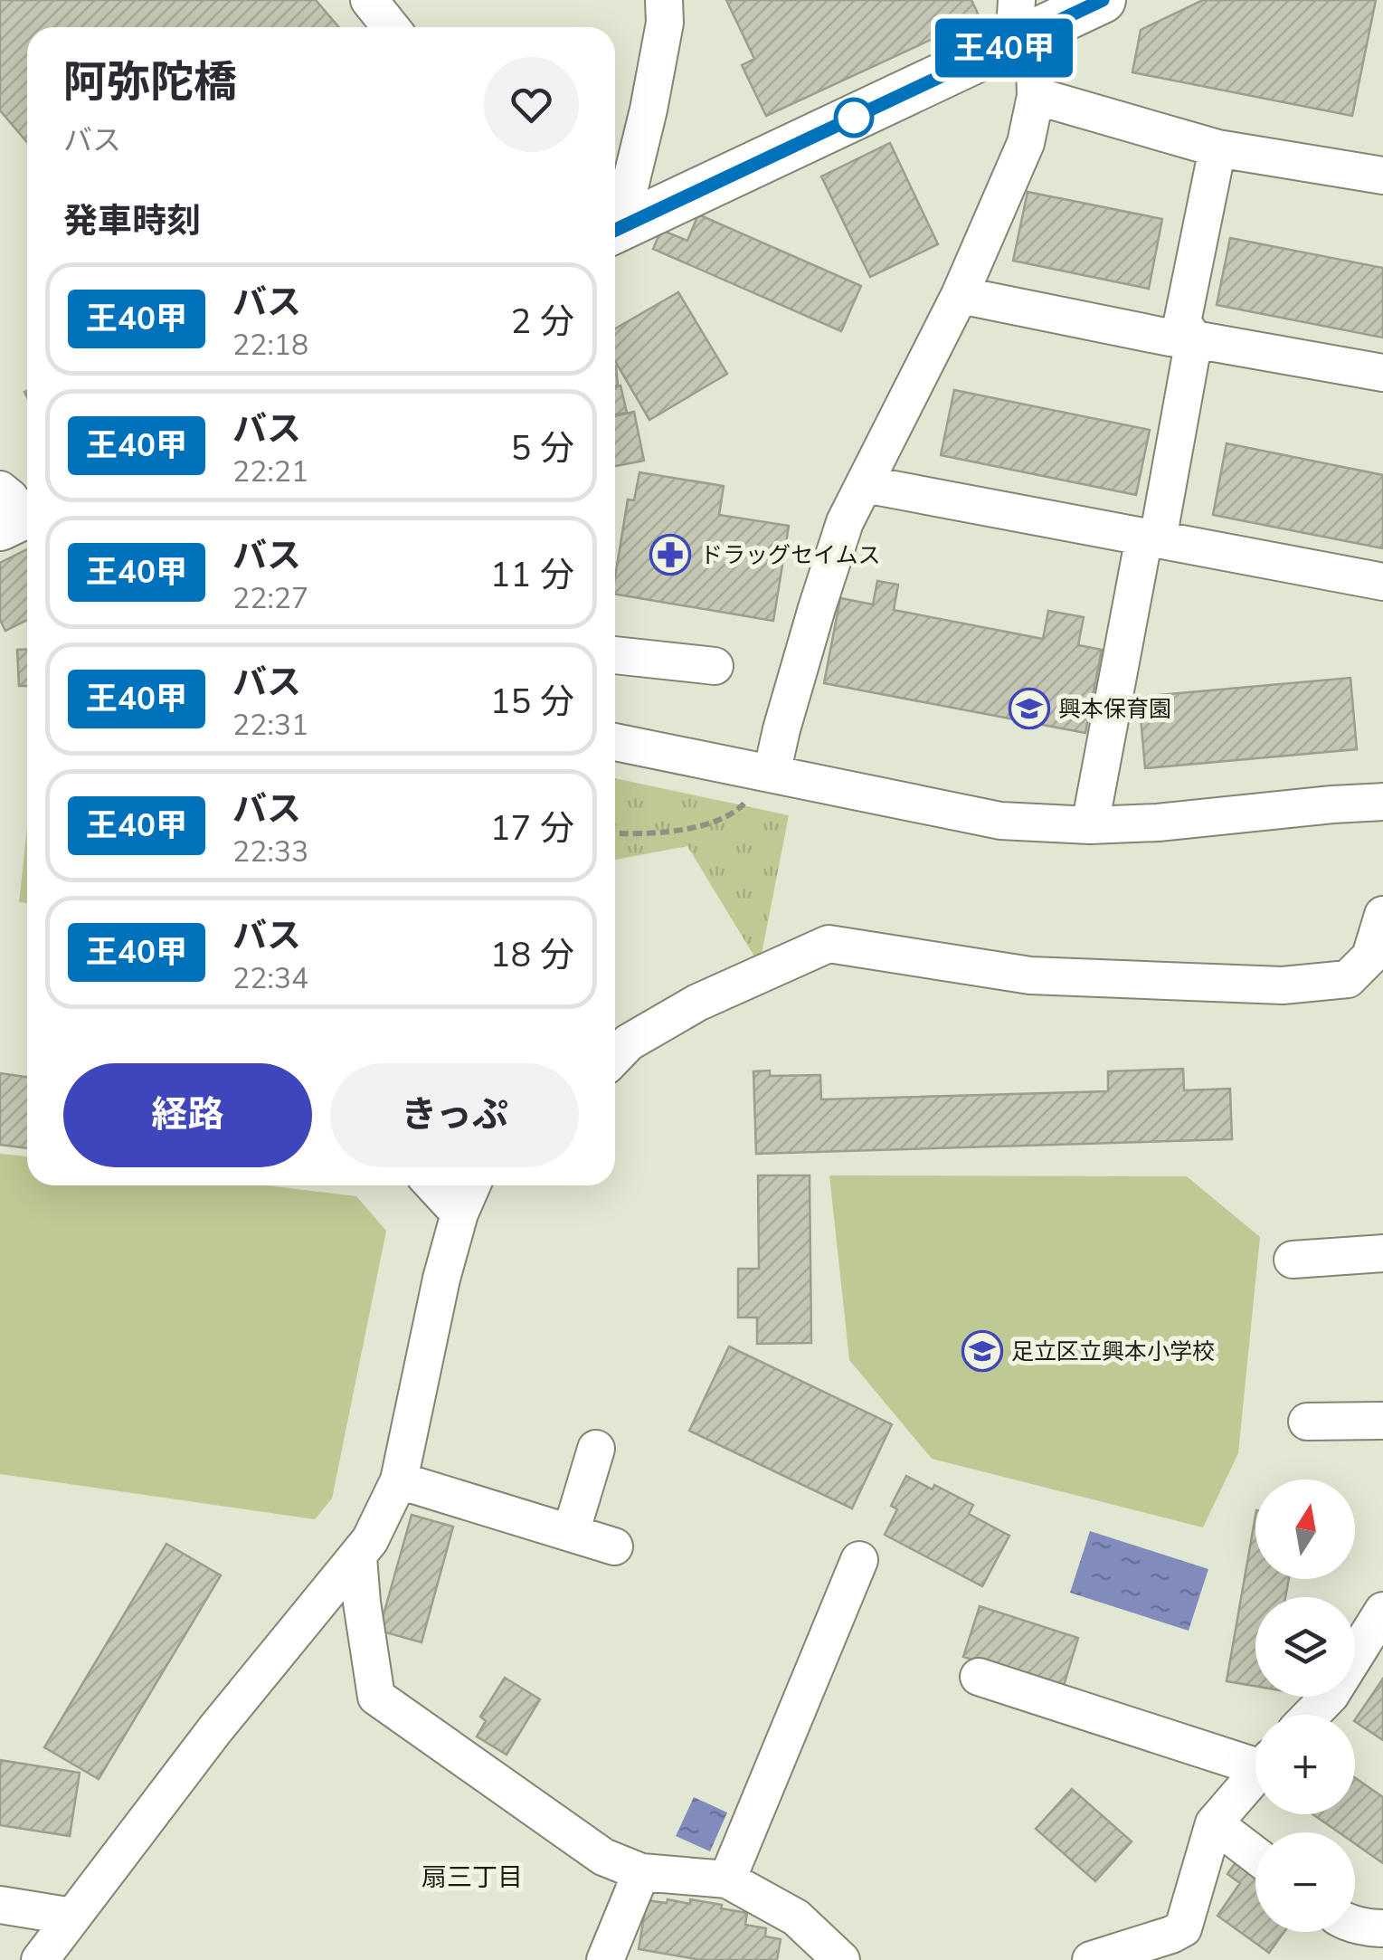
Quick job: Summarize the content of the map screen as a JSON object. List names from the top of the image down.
{
  "districts": ["扇三丁目"],
  "places": {
    "pharmacy": ["ドラッグセイムス"],
    "school or university": ["興本保育園", "足立区立興本小学校"]
  },
  "lines": ["bus line 王40甲"],
  "north": "top",
  "page": {
    "on_map": "王40甲",
    "heading": [
      ["阿弥陀橋", "バス"],
      "発車時刻"
    ],
    "list": [
      {
        "mark": "王40甲",
        "name": "バス",
        "note": "22:18",
        "value": "2 分"
      },
      {
        "mark": "王40甲",
        "name": "バス",
        "note": "22:21",
        "value": "5 分"
      },
      {
        "mark": "王40甲",
        "name": "バス",
        "note": "22:27",
        "value": "11 分"
      },
      {
        "mark": "王40甲",
        "name": "バス",
        "note": "22:31",
        "value": "15 分"
      },
      {
        "mark": "王40甲",
        "name": "バス",
        "note": "22:33",
        "value": "17 分"
      },
      {
        "mark": "王40甲",
        "name": "バス",
        "note": "22:34",
        "value": "18 分"
      }
    ],
    "buttons": ["経路", "きっぷ"],
    "map_buttons": ["+", "−"]
  }
}
